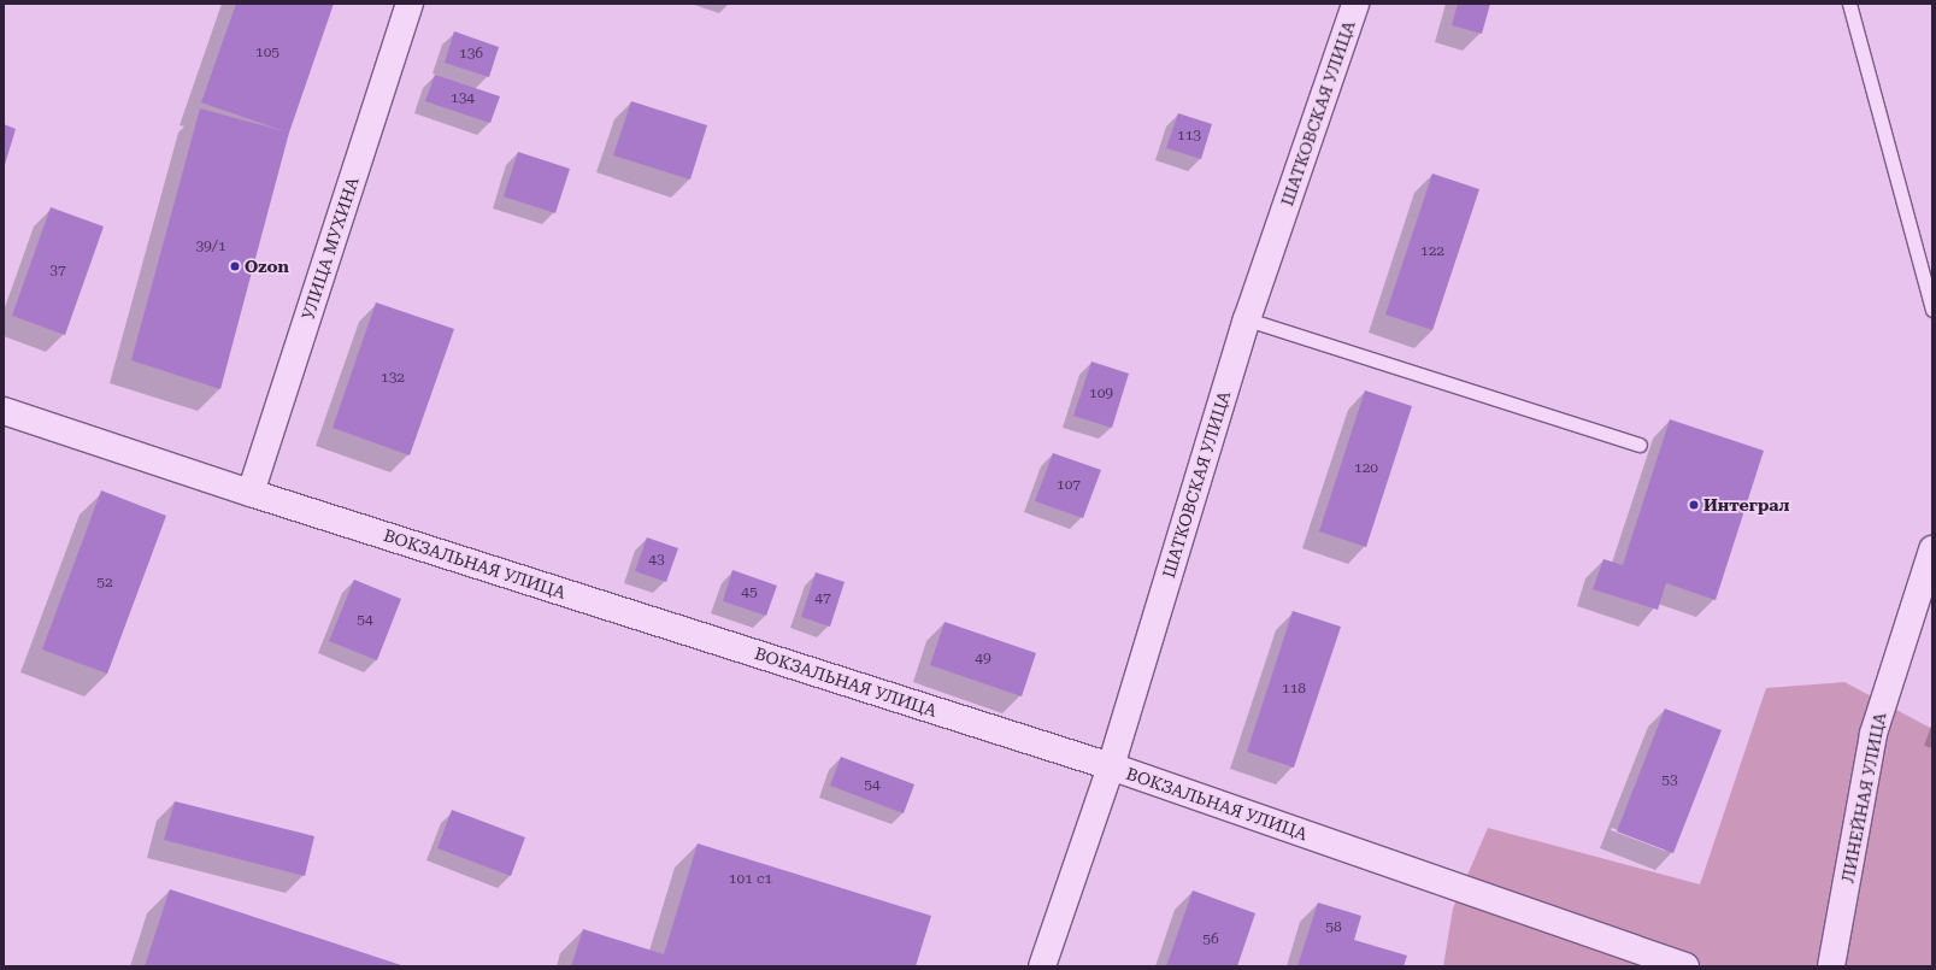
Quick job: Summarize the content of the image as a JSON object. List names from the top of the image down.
{
  "streets": {
    "street": [
      "ШАТКОВСКАЯ УЛИЦА",
      "УЛИЦА МУХИНА",
      "ВОКЗАЛЬНАЯ УЛИЦА",
      "ЛИНЕЙНАЯ УЛИЦА"
    ]
  },
  "crossings": [
    ["ШАТКОВСКАЯ УЛИЦА", "ВОКЗАЛЬНАЯ УЛИЦА"],
    ["УЛИЦА МУХИНА", "ВОКЗАЛЬНАЯ УЛИЦА"]
  ],
  "places": ["Ozon", "Интеграл"],
  "house_numbers": [
    "105",
    "136",
    "134",
    "113",
    "39/1",
    "122",
    "37",
    "132",
    "109",
    "120",
    "107",
    "43",
    "52",
    "45",
    "47",
    "54",
    "49",
    "118",
    "53",
    "54",
    "101 с1",
    "58",
    "56"
  ]
}
